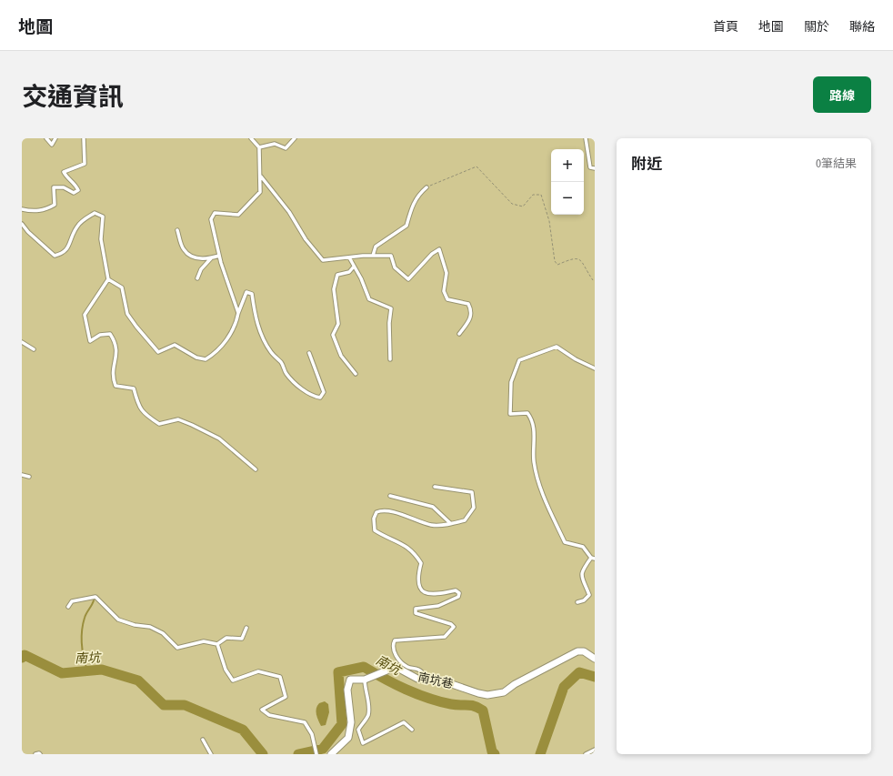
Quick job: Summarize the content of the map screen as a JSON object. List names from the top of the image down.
{
  "streets": {
    "street": ["南坑巷"]
  },
  "water": ["南坑"],
  "page": {
    "header": "地圖",
    "nav": [
      "首頁",
      "地圖",
      "關於",
      "聯絡"
    ],
    "title": "交通資訊",
    "buttons": "路線",
    "heading": ["附近", "0筆結果"],
    "map_buttons": ["+", "−"]
  }
}
